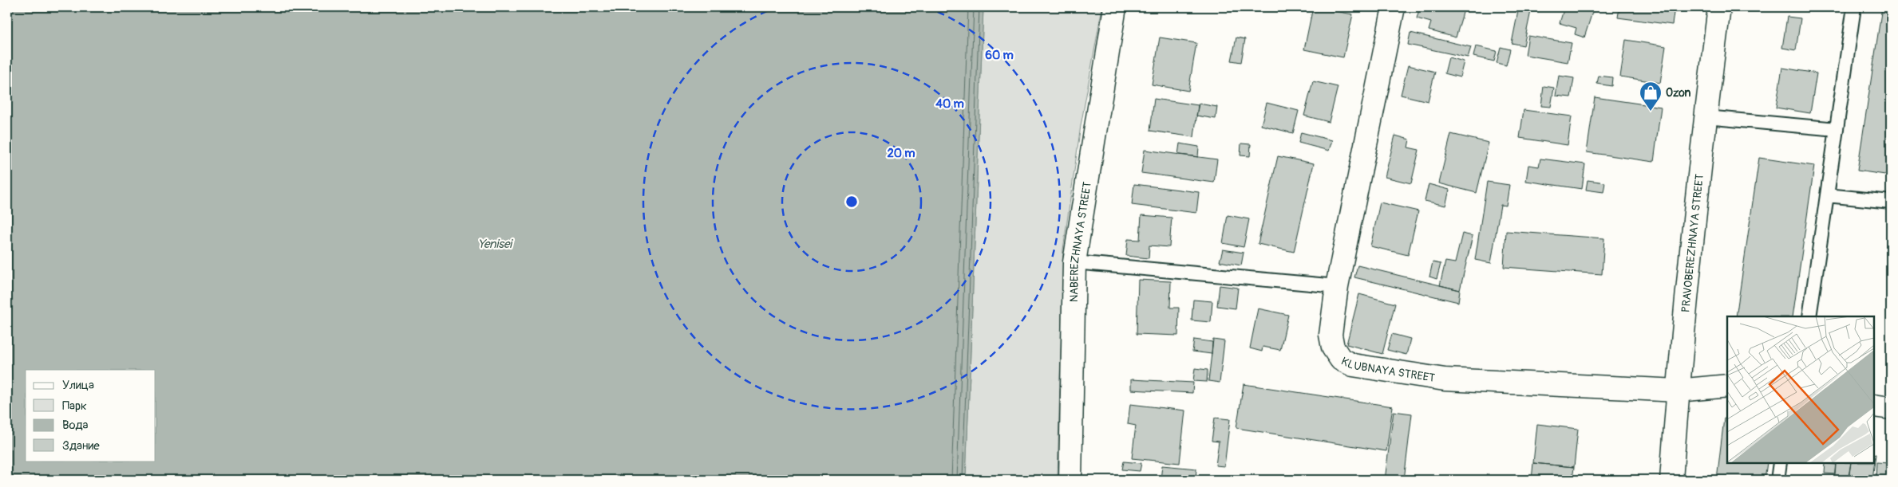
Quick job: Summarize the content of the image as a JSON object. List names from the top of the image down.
{
  "streets": {
    "street": ["NABEREZHNAYA STREET", "PRAVOBEREZHNAYA STREET", "KLUBNAYA STREET"]
  },
  "crossings": [
    ["PRAVOBEREZHNAYA STREET", "KLUBNAYA STREET"]
  ],
  "water": ["Yenisei"],
  "places": {
    "shop": ["Ozon"]
  },
  "legend": [
    "Улица",
    "Парк",
    "Вода",
    "Здание"
  ],
  "rings": ["60 m", "40 m", "20 m"]
}
